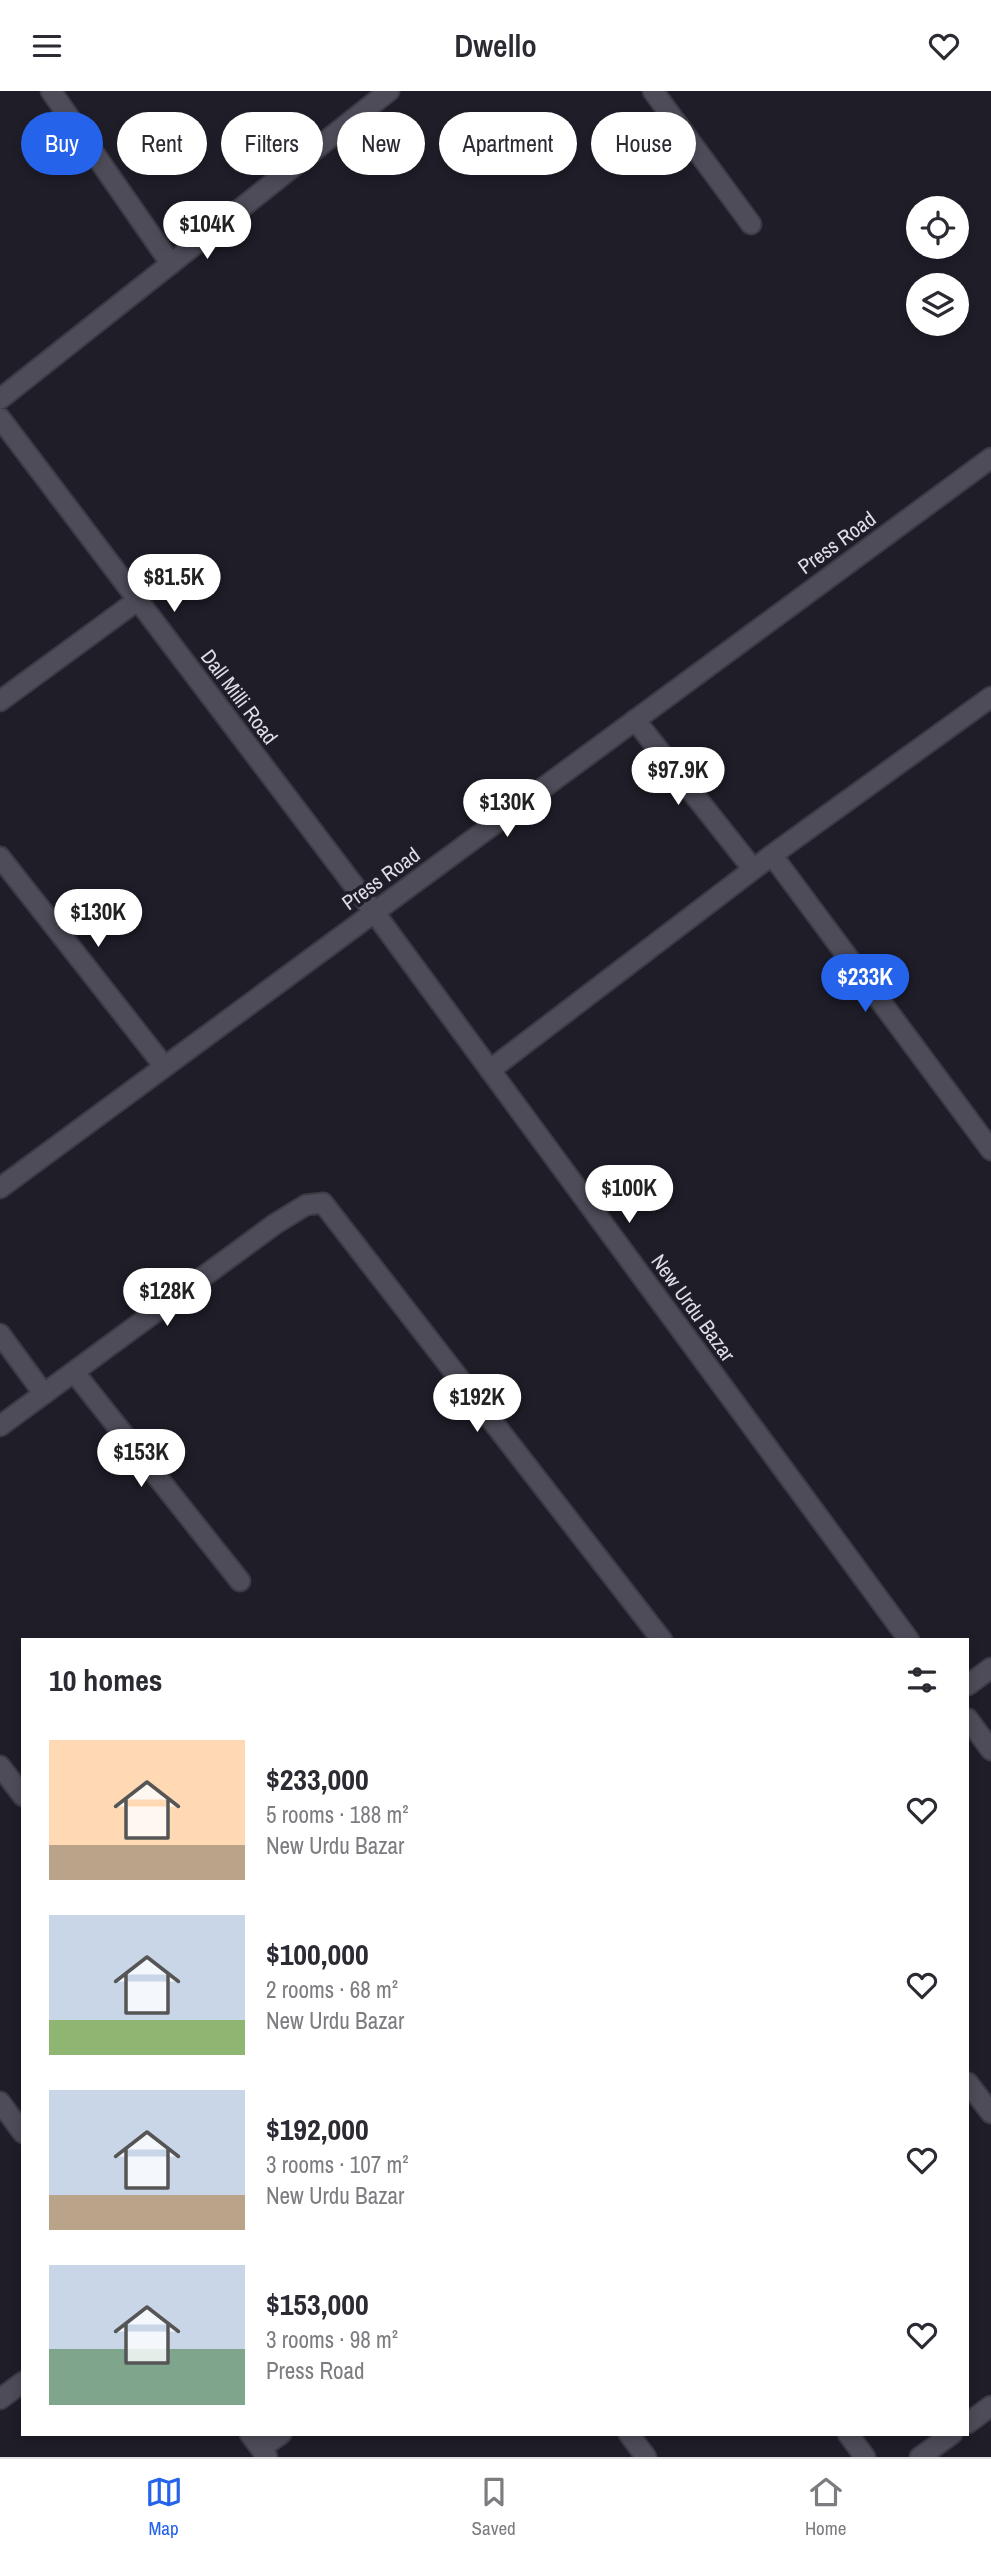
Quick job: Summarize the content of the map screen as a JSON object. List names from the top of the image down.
{
  "streets": {
    "street": ["Press Road", "Dall Milli Road", "New Urdu Bazar"]
  },
  "crossings": [
    ["Press Road", "New Urdu Bazar"],
    ["Dall Milli Road", "New Urdu Bazar"]
  ],
  "page": {
    "header": "Dwello",
    "chip": [
      "Buy",
      "Rent",
      "Filters",
      "New",
      "Apartment",
      "House"
    ],
    "price": [
      "$104K",
      "$81.5K",
      "$97.9K",
      "$130K",
      "$130K",
      "$233K",
      "$100K",
      "$128K",
      "$192K",
      "$153K"
    ],
    "heading": "10 homes",
    "list": [
      {
        "name": "$233,000",
        "note": "5 rooms · 188 m² · New Urdu Bazar"
      },
      {
        "name": "$100,000",
        "note": "2 rooms · 68 m² · New Urdu Bazar"
      },
      {
        "name": "$192,000",
        "note": "3 rooms · 107 m² · New Urdu Bazar"
      },
      {
        "name": "$153,000",
        "note": "3 rooms · 98 m² · Press Road"
      }
    ],
    "tabs": ["Map", "Saved", "Home"]
  }
}
